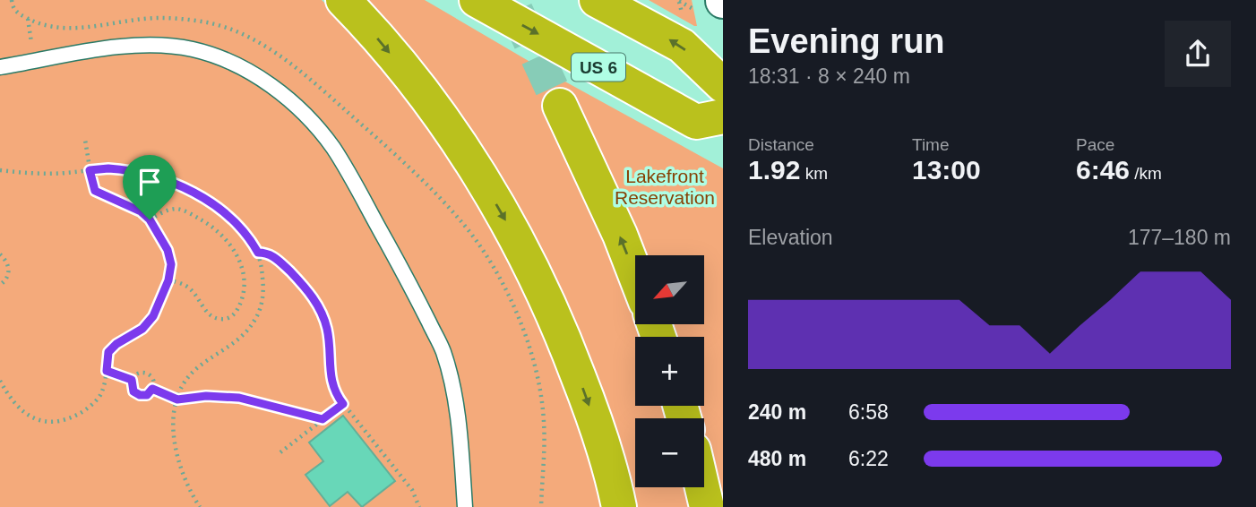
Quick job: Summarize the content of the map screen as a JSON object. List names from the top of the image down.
{
  "streets": {
    "highway": ["US 6"]
  },
  "parks": ["Lakefront Reservation"],
  "north": "bottom left",
  "page": {
    "heading": ["Evening run", "18:31 · 8 × 240 m"],
    "stats": [
      ["Distance", "1.92 km"],
      ["Time", "13:00"],
      ["Pace", "6:46 /km"]
    ],
    "chart": ["Elevation", "177–180 m"],
    "map_buttons": ["+", "−"],
    "list": [
      {
        "name": "240 m",
        "note": "6:58"
      },
      {
        "name": "480 m",
        "note": "6:22"
      }
    ]
  }
}
